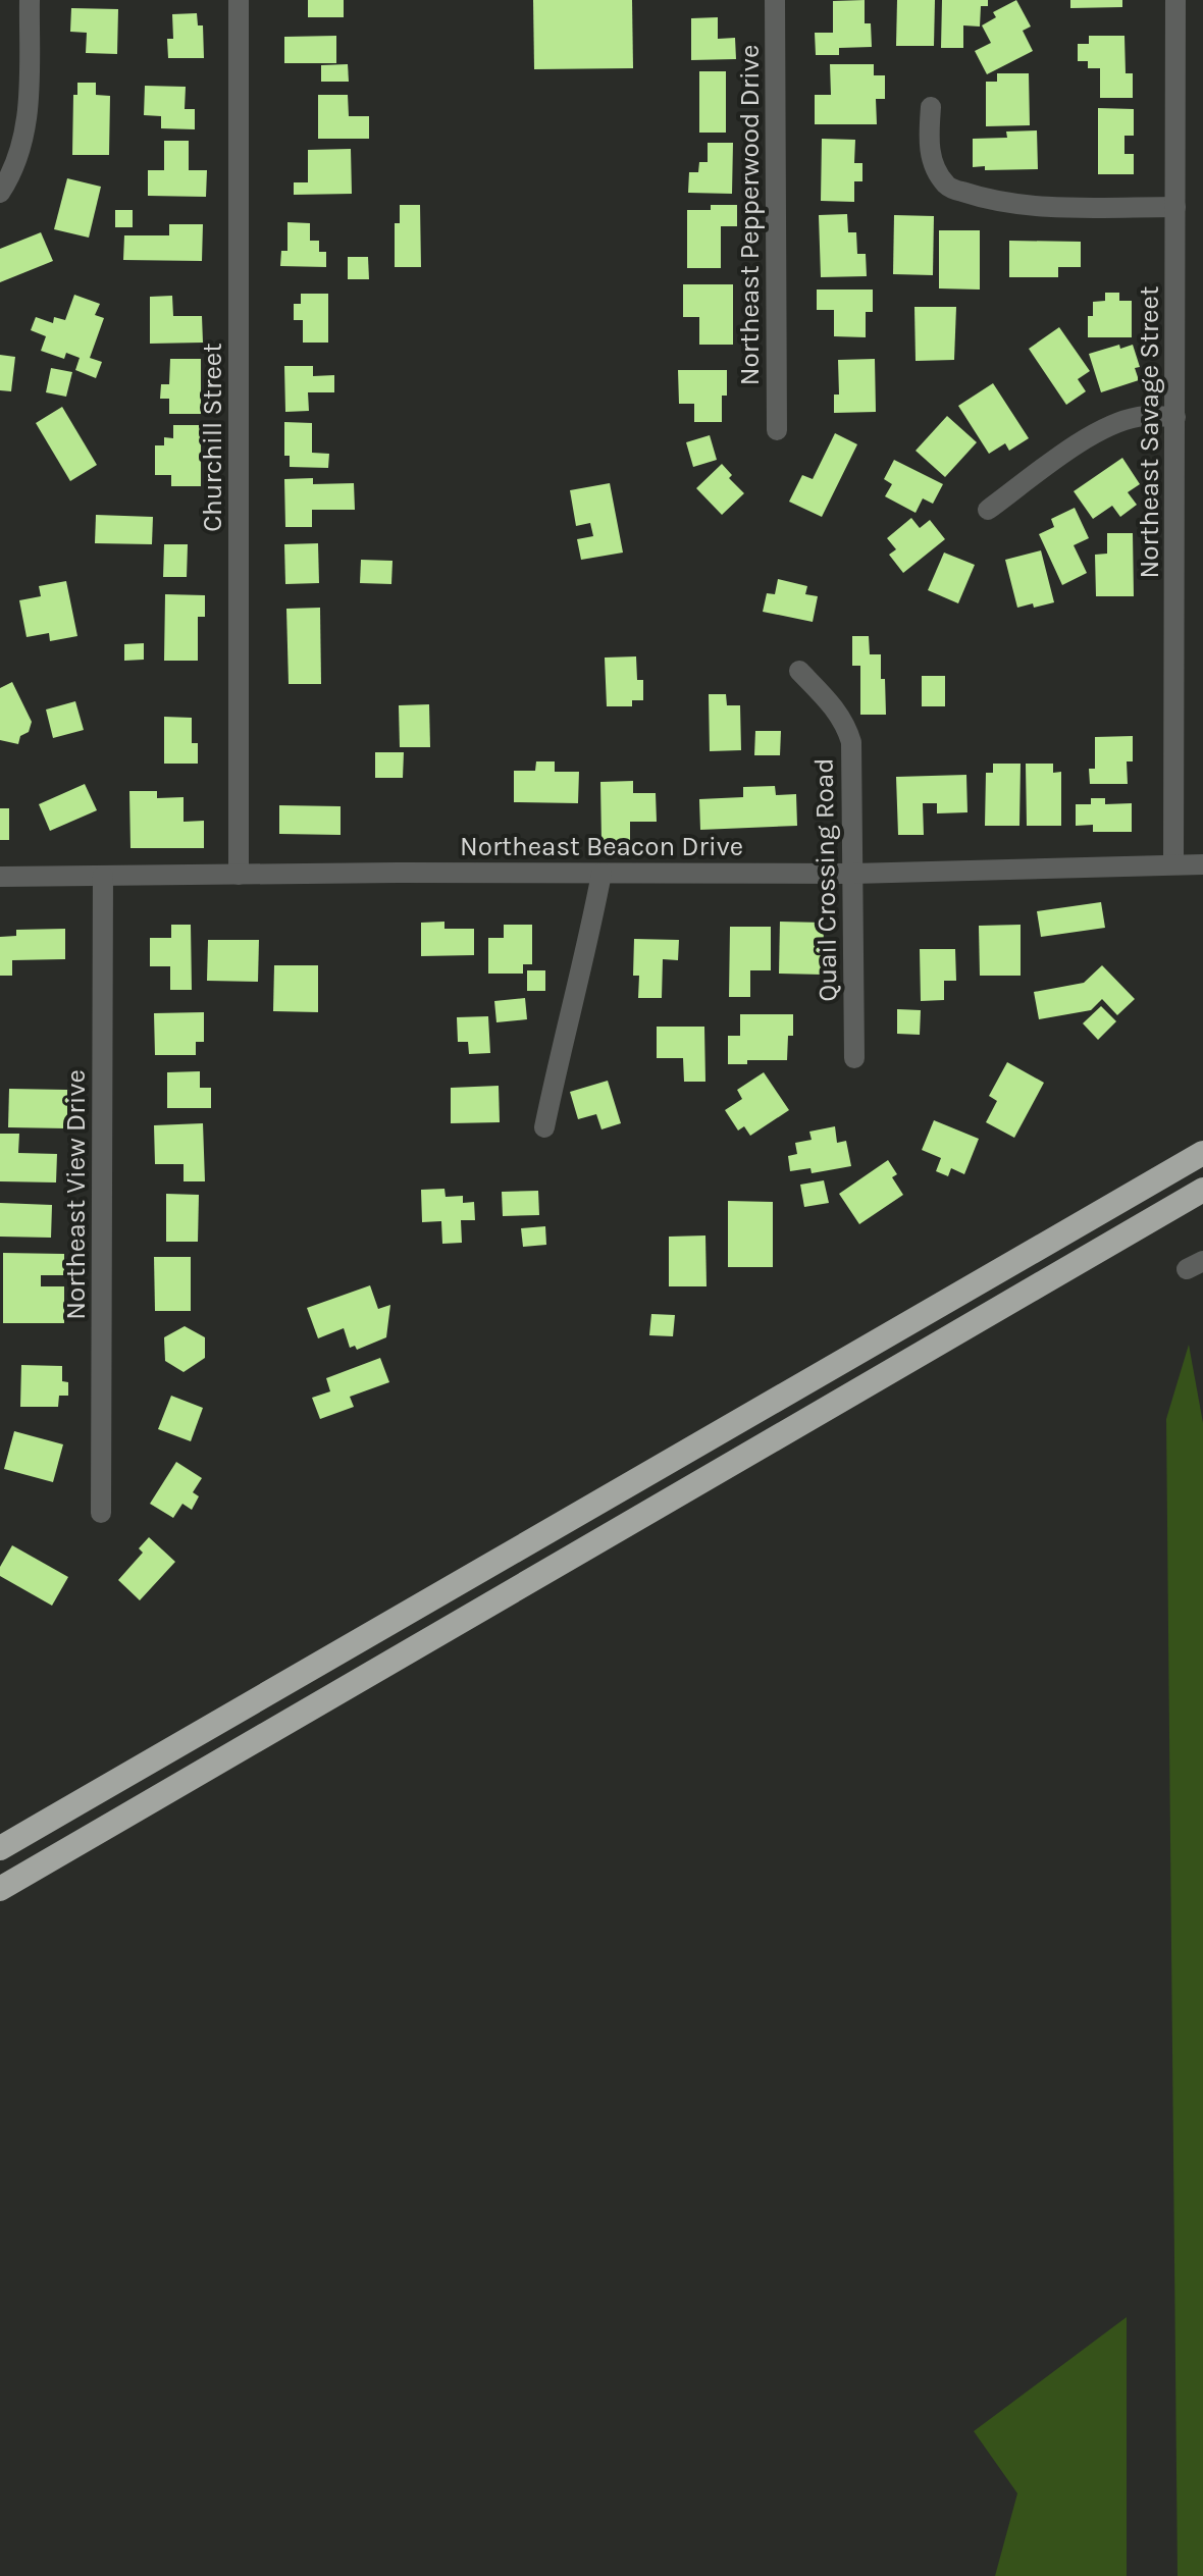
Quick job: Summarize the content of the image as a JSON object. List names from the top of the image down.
{
  "streets": {
    "street": [
      "Northeast Pepperwood Drive",
      "Northeast Savage Street",
      "Churchill Street",
      "Northeast Beacon Drive",
      "Quail Crossing Road",
      "Northeast View Drive"
    ]
  },
  "crossings": [
    ["Northeast Savage Street", "Northeast Beacon Drive"],
    ["Churchill Street", "Northeast Beacon Drive"],
    ["Northeast Beacon Drive", "Quail Crossing Road"],
    ["Northeast Beacon Drive", "Northeast View Drive"]
  ]
}
